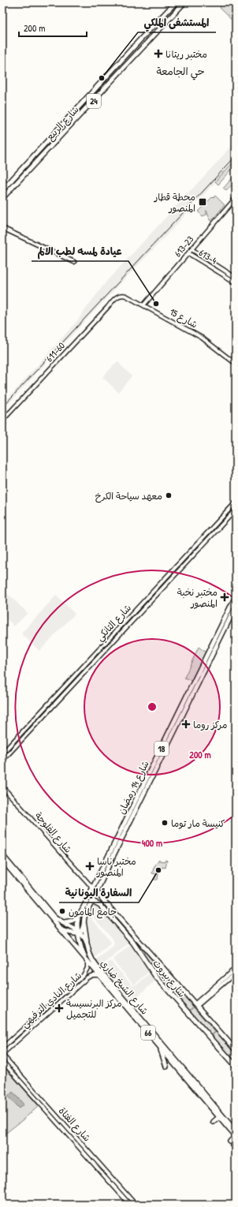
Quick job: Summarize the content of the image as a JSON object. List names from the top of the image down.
{
  "streets": {
    "main road": [
      "24",
      "شارع الربيع",
      "18",
      "شارع 14 رمضان",
      "شارع بيروت",
      "شارع الشيخ ضاري",
      "66"
    ],
    "street": [
      "613-23",
      "613-4",
      "شارع 15",
      "611-60",
      "شارع التانكي",
      "شارع الفلوجة",
      "شارع النادي الترفيهي",
      "شارع الفتاة"
    ]
  },
  "crossings": [
    ["613-23", "613-4"],
    ["613-23", "شارع 15"],
    ["شارع 15", "611-60"],
    ["شارع 14 رمضان", "شارع الفلوجة"],
    ["شارع 14 رمضان", "شارع بيروت"],
    ["شارع 14 رمضان", "شارع الشيخ ضاري"],
    ["شارع 14 رمضان", "شارع النادي الترفيهي"],
    ["شارع الفلوجة", "شارع بيروت"],
    ["شارع الشيخ ضاري", "شارع النادي الترفيهي"],
    ["شارع النادي الترفيهي", "شارع الفتاة"]
  ],
  "districts": ["حي الجامعة"],
  "places": {
    "health": [
      "مختبر ريتانا",
      "مختبر نخبة المنصور",
      "مركز روما",
      "مختبر ناسا المنصور",
      "مركز البرنسيسة للتجميل"
    ],
    "other": [
      "المستشفى الملكي",
      "عيادة لمسه لطب الالم",
      "معهد سياحة الكرخ",
      "كنيسة مار توما",
      "السفارة اليونانية",
      "جامع المأمون"
    ],
    "transit": ["محطة قطار المنصور"]
  },
  "scale_bar": "200 m",
  "rings": ["200 m", "400 m"]
}
